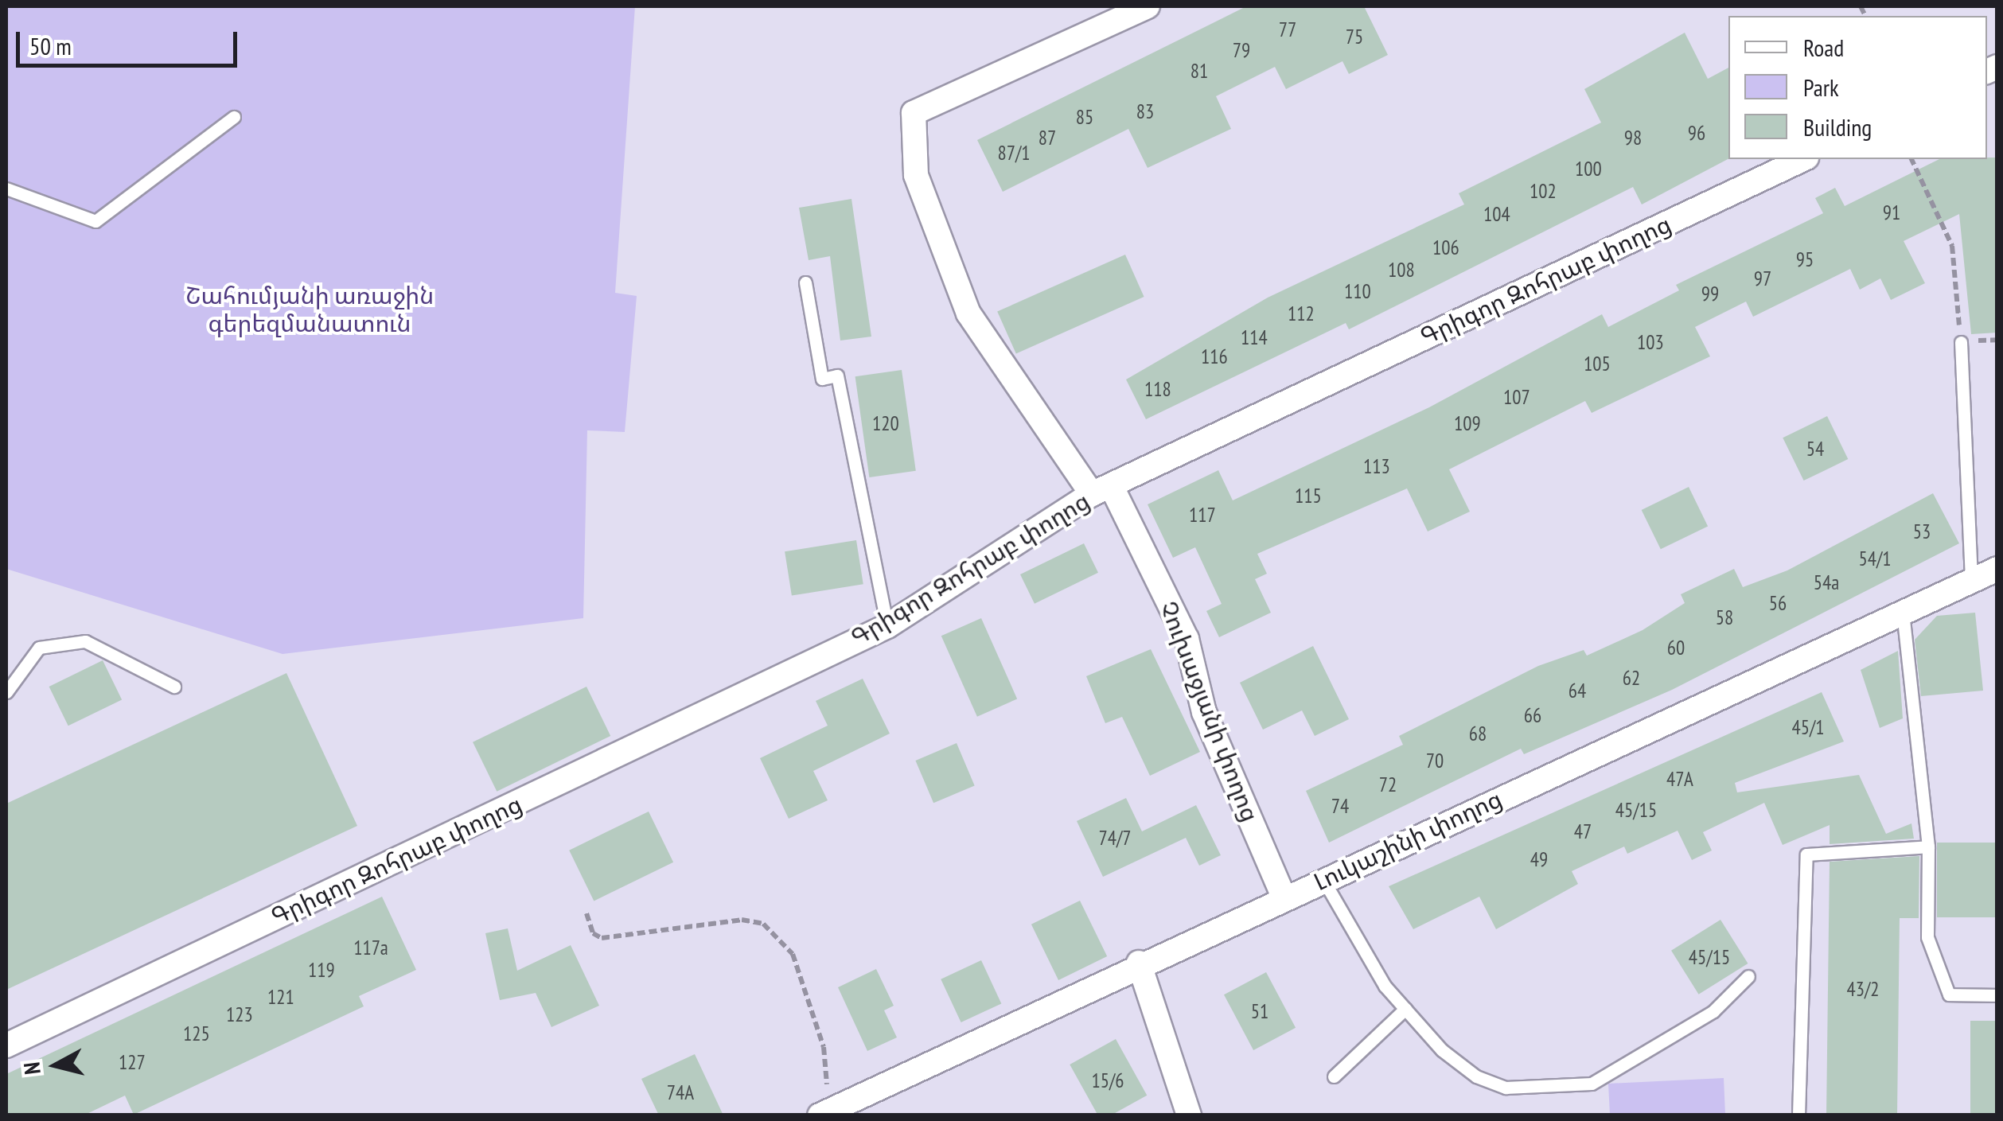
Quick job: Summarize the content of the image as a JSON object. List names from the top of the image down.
{
  "streets": {
    "street": ["Գրիգոր Զոհրաբ փողոց", "Չուխաջյանի փողոց", "Լուկաշինի փողոց"]
  },
  "crossings": [
    ["Գրիգոր Զոհրաբ փողոց", "Չուխաջյանի փողոց"],
    ["Չուխաջյանի փողոց", "Լուկաշինի փողոց"]
  ],
  "parks": ["Շահումյանի առաջին գերեզմանատուն"],
  "house_numbers": [
    "77",
    "75",
    "79",
    "81",
    "83",
    "85",
    "96",
    "87",
    "98",
    "87/1",
    "100",
    "102",
    "91",
    "104",
    "106",
    "95",
    "108",
    "97",
    "110",
    "99",
    "112",
    "114",
    "103",
    "116",
    "105",
    "118",
    "107",
    "120",
    "109",
    "54",
    "113",
    "115",
    "117",
    "53",
    "54/1",
    "54a",
    "56",
    "58",
    "60",
    "62",
    "64",
    "66",
    "45/1",
    "68",
    "70",
    "47A",
    "72",
    "74",
    "45/15",
    "47",
    "74/7",
    "49",
    "117a",
    "45/15",
    "119",
    "43/2",
    "121",
    "51",
    "123",
    "125",
    "127",
    "15/6",
    "74А"
  ],
  "legend": ["Road", "Park", "Building"],
  "scale_bar": "50 m",
  "north": "left"
}
